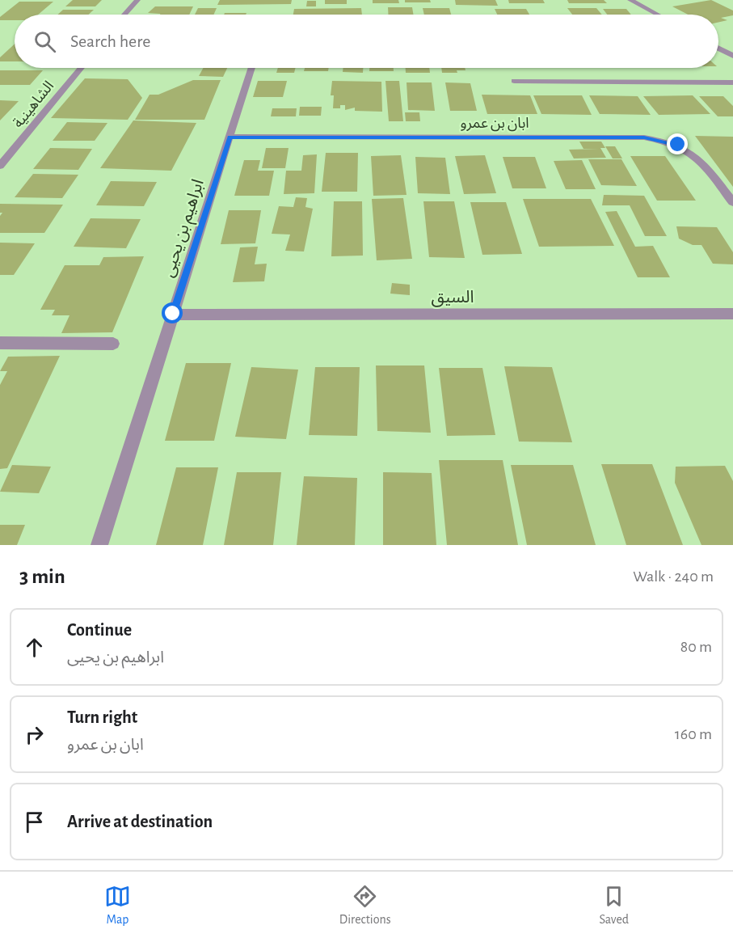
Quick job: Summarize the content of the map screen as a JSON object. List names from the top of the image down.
{
  "streets": {
    "street": [
      "الشاهينية",
      "ابان بن عمرو",
      "ابراهيم بن يحيى",
      "السيق"
    ]
  },
  "crossings": [
    ["ابان بن عمرو", "ابراهيم بن يحيى"],
    ["ابراهيم بن يحيى", "السيق"]
  ],
  "page": {
    "search": "Search here",
    "heading": ["3 min", "Walk · 240 m"],
    "list": [
      ["Continue", "ابراهيم بن يحيى", "80 m"],
      ["Turn right", "ابان بن عمرو", "160 m"],
      "Arrive at destination"
    ],
    "nav": ["Map", "Directions", "Saved"]
  }
}
